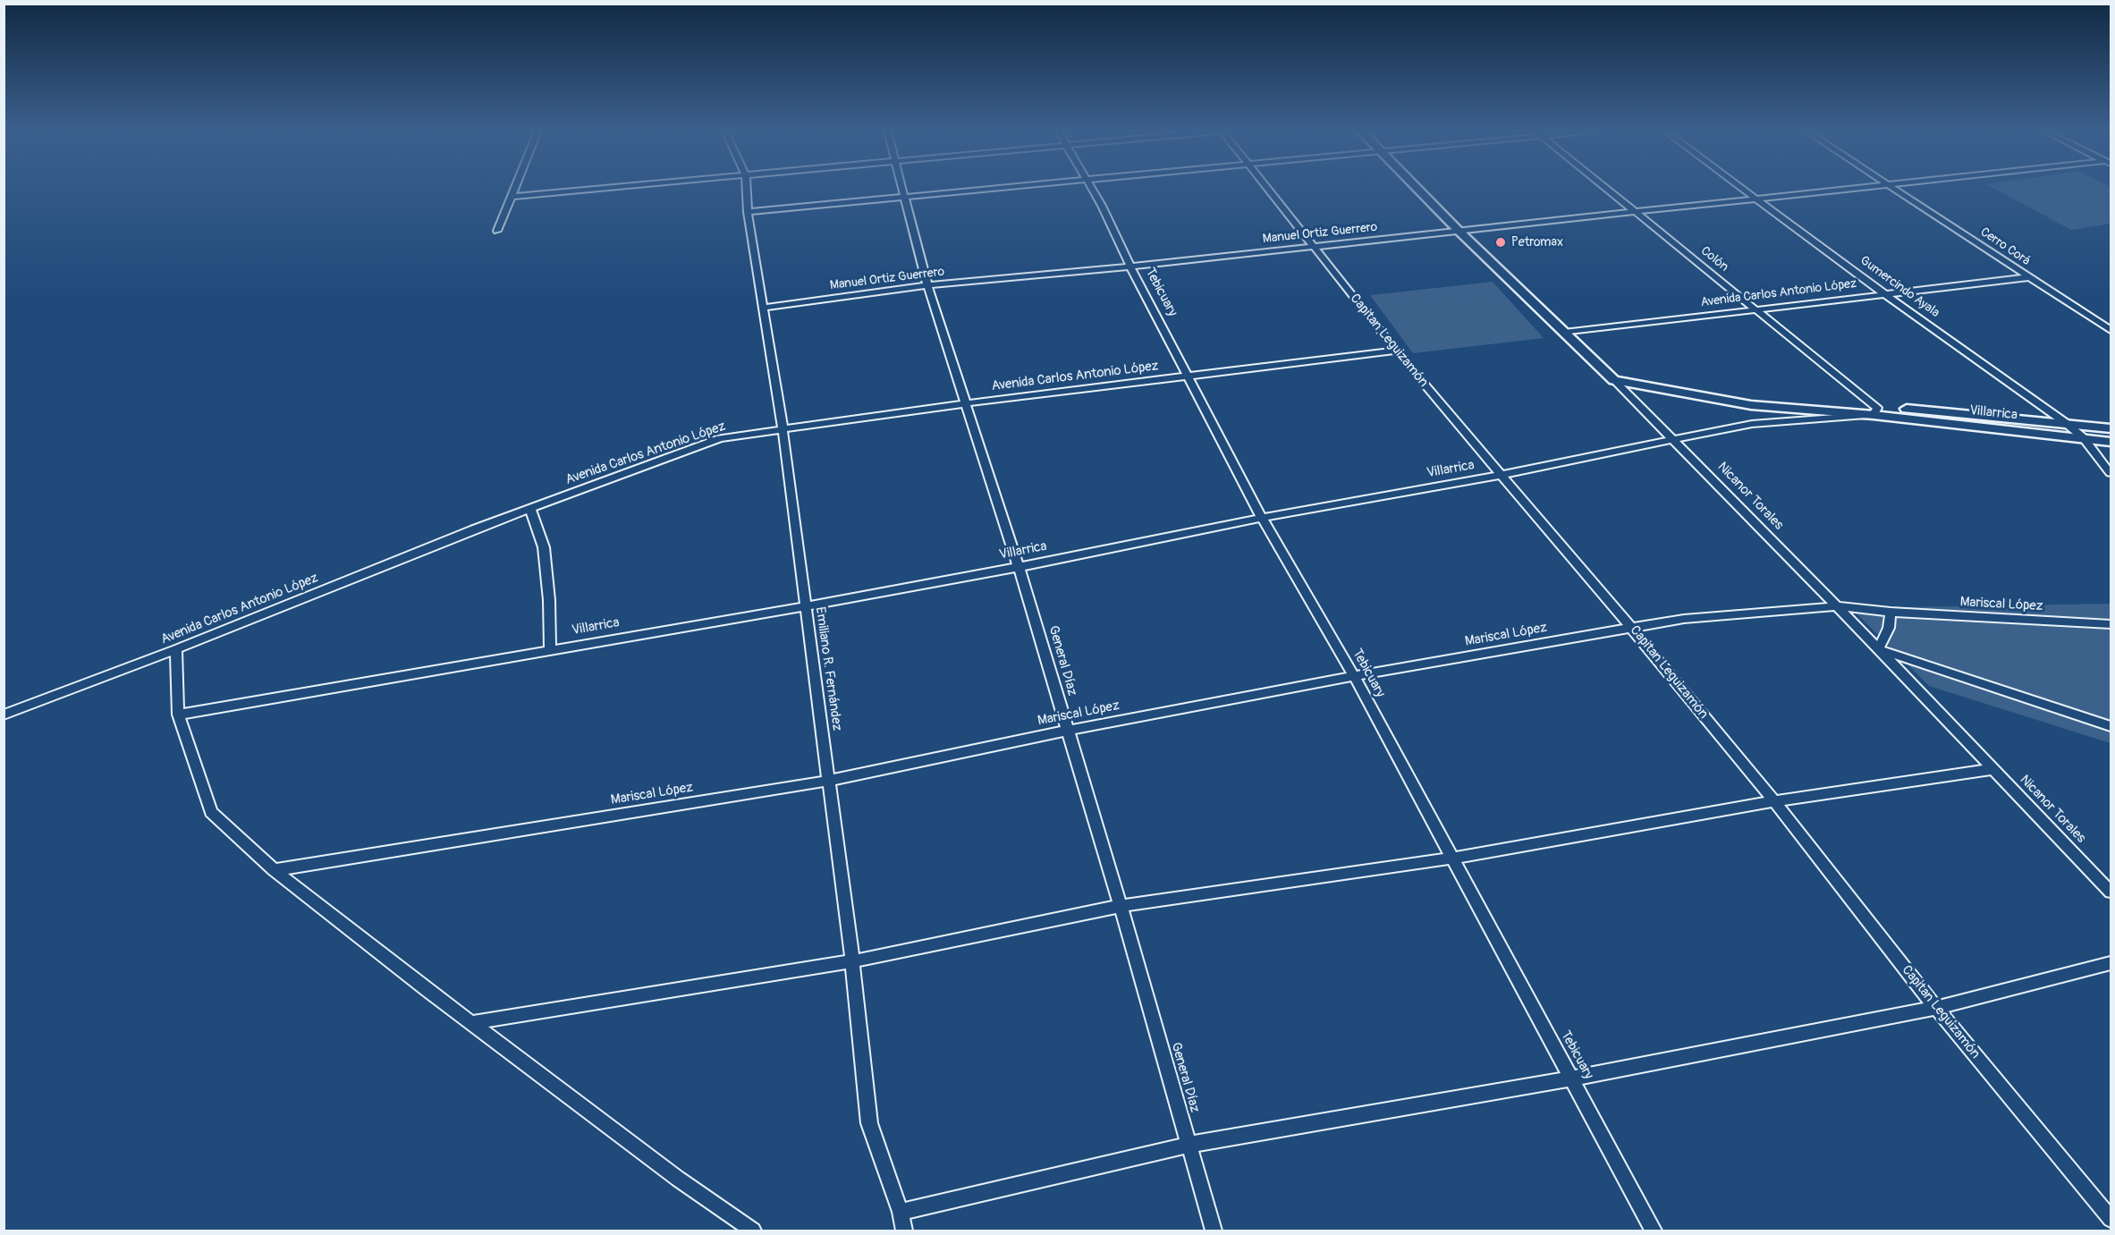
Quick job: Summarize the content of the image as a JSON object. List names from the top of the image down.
{
  "streets": {
    "street": [
      "Manuel Ortiz Guerrero",
      "Cerro Corá",
      "Colón",
      "Gumercindo Ayala",
      "Tebicuary",
      "Avenida Carlos Antonio López",
      "Capitan Leguizamón",
      "Villarrica",
      "Nicanor Torales",
      "Mariscal López",
      "General Díaz",
      "Emiliano R. Fernández"
    ]
  },
  "crossings": [
    ["Manuel Ortiz Guerrero", "Colón"],
    ["Manuel Ortiz Guerrero", "Gumercindo Ayala"],
    ["Manuel Ortiz Guerrero", "Tebicuary"],
    ["Manuel Ortiz Guerrero", "Capitan Leguizamón"],
    ["Manuel Ortiz Guerrero", "Nicanor Torales"],
    ["Manuel Ortiz Guerrero", "General Díaz"],
    ["Manuel Ortiz Guerrero", "Emiliano R. Fernández"],
    ["Cerro Corá", "Avenida Carlos Antonio López"],
    ["Colón", "Avenida Carlos Antonio López"],
    ["Colón", "Villarrica"],
    ["Gumercindo Ayala", "Avenida Carlos Antonio López"],
    ["Gumercindo Ayala", "Villarrica"],
    ["Tebicuary", "Avenida Carlos Antonio López"],
    ["Tebicuary", "Villarrica"],
    ["Tebicuary", "Mariscal López"],
    ["Avenida Carlos Antonio López", "Capitan Leguizamón"],
    ["Avenida Carlos Antonio López", "Nicanor Torales"],
    ["Avenida Carlos Antonio López", "General Díaz"],
    ["Avenida Carlos Antonio López", "Emiliano R. Fernández"],
    ["Capitan Leguizamón", "Villarrica"],
    ["Capitan Leguizamón", "Mariscal López"],
    ["Villarrica", "Nicanor Torales"],
    ["Villarrica", "General Díaz"],
    ["Villarrica", "Emiliano R. Fernández"],
    ["Nicanor Torales", "Mariscal López"],
    ["Mariscal López", "General Díaz"],
    ["Mariscal López", "Emiliano R. Fernández"]
  ],
  "places": ["Petromax"]
}
